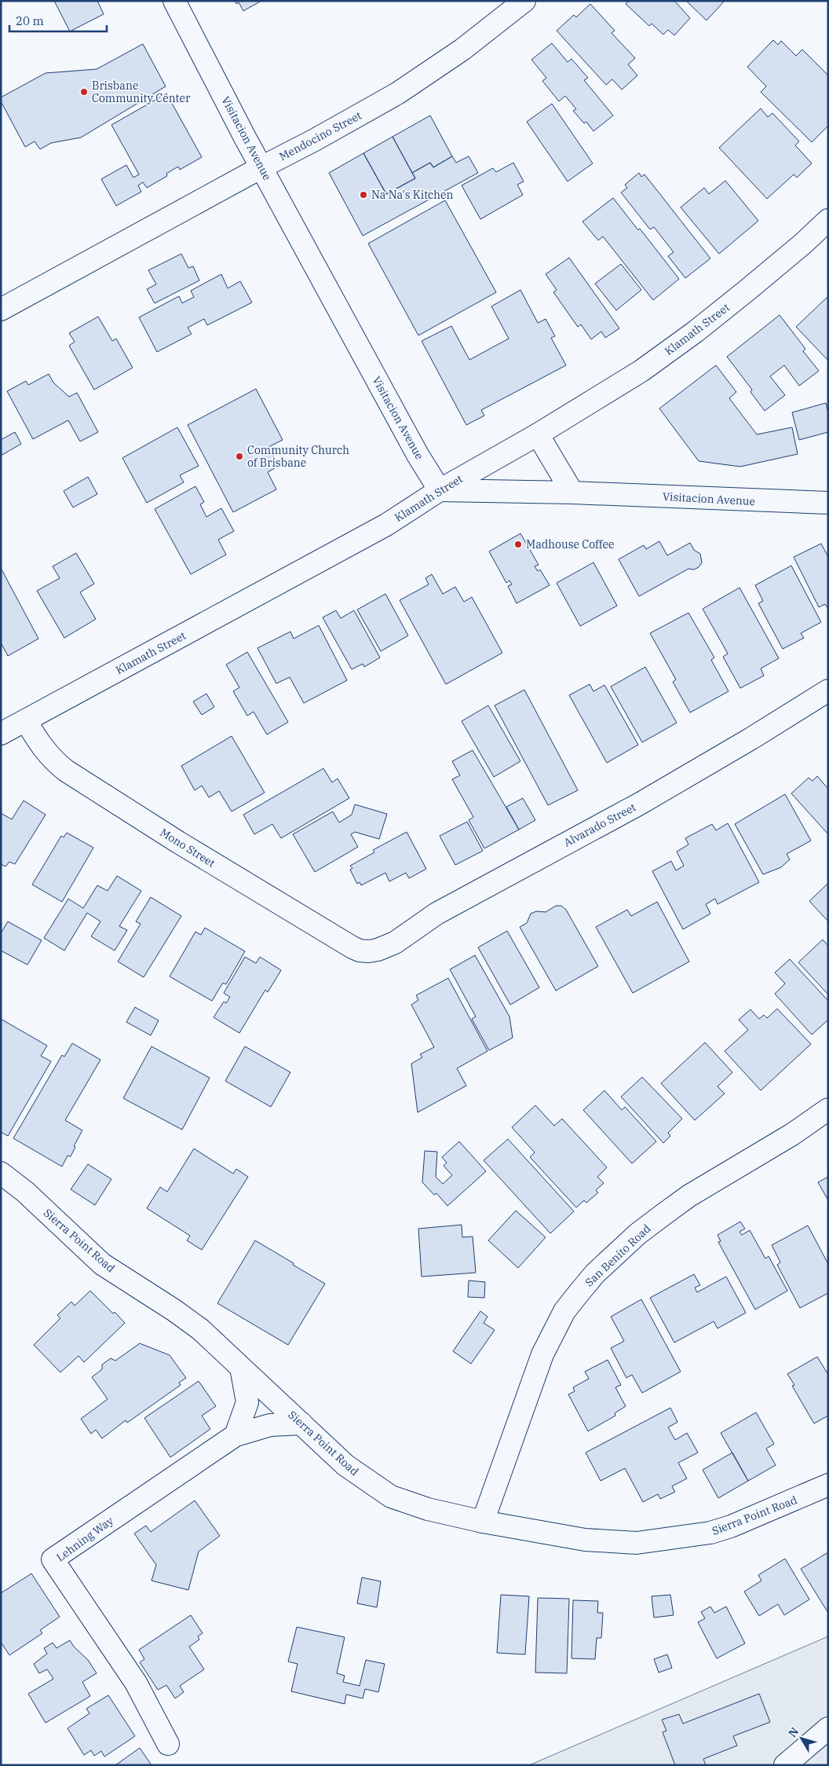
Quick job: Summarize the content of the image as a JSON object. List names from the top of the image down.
{
  "streets": {
    "street": [
      "Mendocino Street",
      "Visitacion Avenue",
      "Klamath Street",
      "Alvarado Street",
      "Mono Street",
      "Sierra Point Road",
      "San Benito Road",
      "Lehning Way"
    ]
  },
  "crossings": [
    ["Mendocino Street", "Visitacion Avenue"],
    ["Visitacion Avenue", "Klamath Street"],
    ["Klamath Street", "Mono Street"],
    ["Alvarado Street", "Mono Street"],
    ["Sierra Point Road", "San Benito Road"],
    ["Sierra Point Road", "Lehning Way"]
  ],
  "places": [
    "Brisbane Community Center",
    "Na Na's Kitchen",
    "Community Church of Brisbane",
    "Madhouse Coffee"
  ],
  "scale_bar": "20 m",
  "north": "top left"
}
